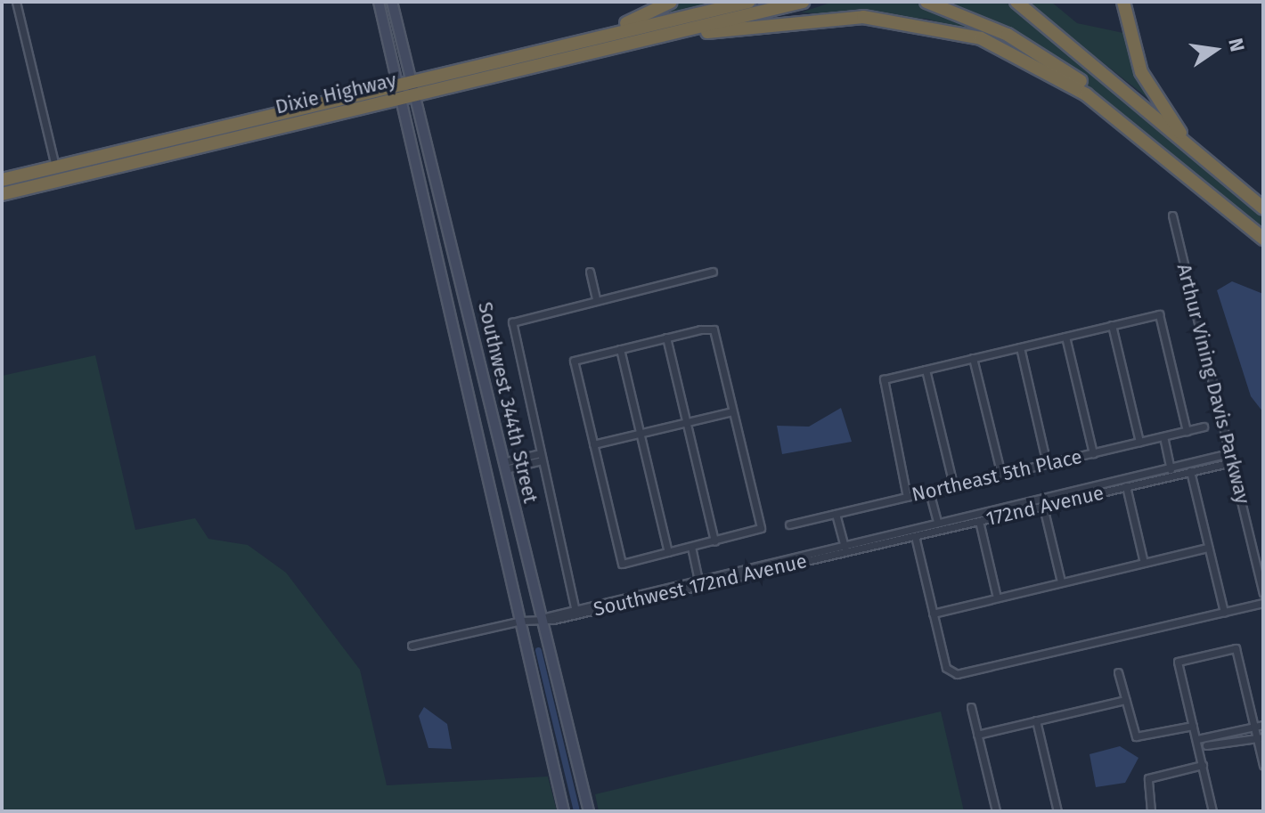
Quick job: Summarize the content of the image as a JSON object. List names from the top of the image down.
{
  "streets": {
    "highway": ["Dixie Highway"],
    "main road": ["Southwest 344th Street"],
    "street": [
      "Arthur Vining Davis Parkway",
      "Northeast 5th Place",
      "172nd Avenue",
      "Southwest 172nd Avenue"
    ]
  },
  "crossings": [
    ["Dixie Highway", "Southwest 344th Street"],
    ["Arthur Vining Davis Parkway", "172nd Avenue"],
    ["Southwest 344th Street", "Southwest 172nd Avenue"],
    ["172nd Avenue", "Southwest 172nd Avenue"]
  ],
  "north": "right"
}
